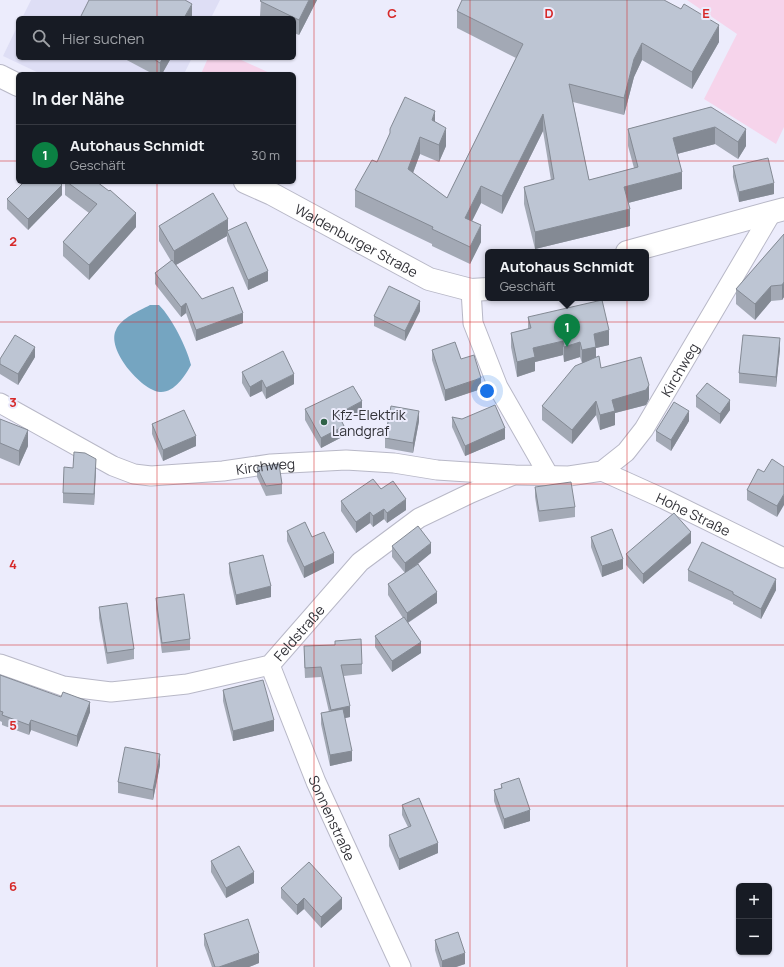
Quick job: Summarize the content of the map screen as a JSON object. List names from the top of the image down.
{
  "streets": {
    "main road": ["Waldenburger Straße"],
    "street": [
      "Kirchweg",
      "Hohe Straße",
      "Feldstraße",
      "Sonnenstraße"
    ]
  },
  "crossings": [
    ["Waldenburger Straße", "Kirchweg"],
    ["Kirchweg", "Hohe Straße"],
    ["Kirchweg", "Feldstraße"],
    ["Feldstraße", "Sonnenstraße"]
  ],
  "places": ["Kfz-Elektrik Landgraf"],
  "page": {
    "search": "Hier suchen",
    "heading": "In der Nähe",
    "list": [
      {
        "mark": "1",
        "name": "Autohaus Schmidt",
        "note": "Geschäft",
        "value": "30 m"
      }
    ],
    "popup": ["Autohaus Schmidt", "Geschäft"],
    "pins": "1",
    "map_buttons": ["+", "−"]
  },
  "grid": {
    "columns": ["C", "D", "E"],
    "rows": [
      "2",
      "3",
      "4",
      "5",
      "6"
    ]
  }
}
